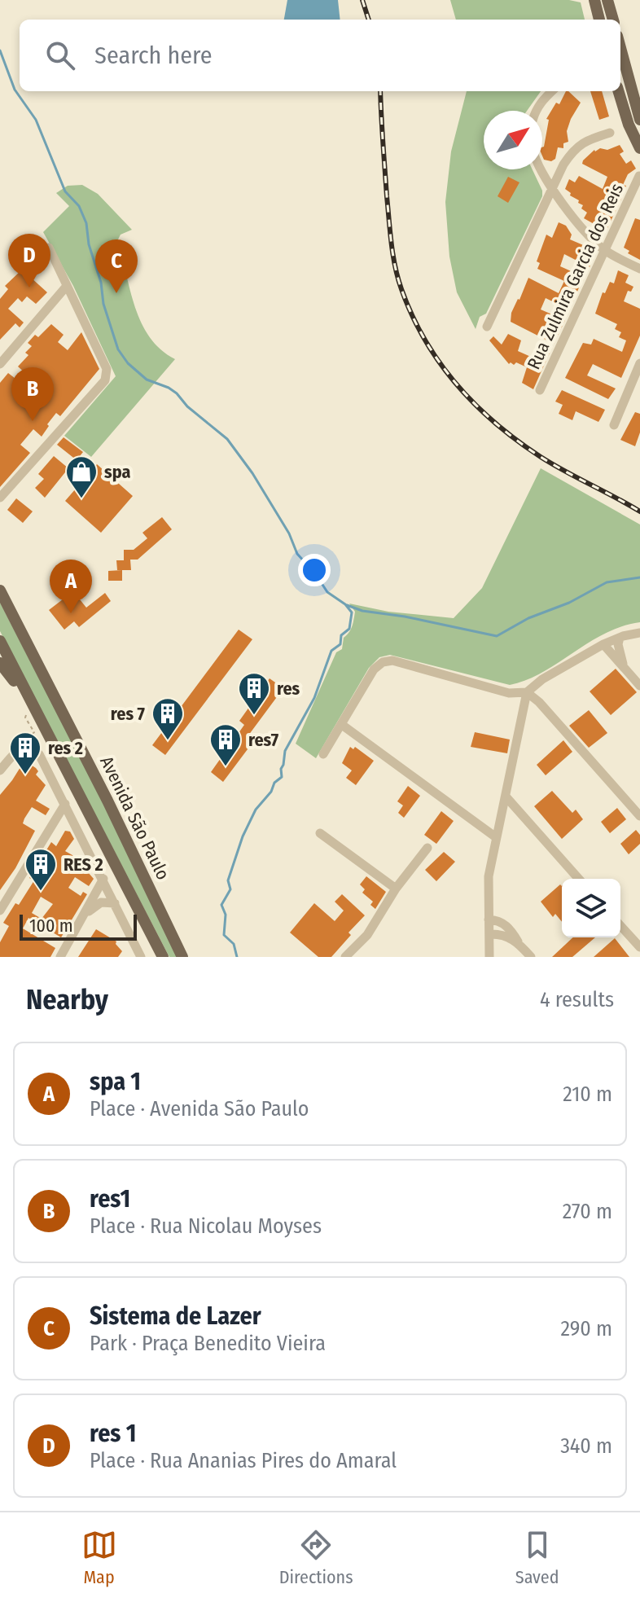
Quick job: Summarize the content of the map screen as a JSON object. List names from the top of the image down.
{
  "streets": {
    "main road": ["Avenida São Paulo"],
    "street": ["Rua Zulmira Garcia dos Reis"]
  },
  "places": {
    "shop": ["spa"],
    "building": [
      "res",
      "res 7",
      "res7",
      "res 2",
      "RES 2"
    ]
  },
  "scale_bar": "100 m",
  "north": "top right",
  "page": {
    "search": "Search here",
    "pins": [
      "D",
      "C",
      "B",
      "A"
    ],
    "scale": "100 m",
    "heading": ["Nearby", "4 results"],
    "list": [
      {
        "mark": "A",
        "name": "spa 1",
        "note": "Place · Avenida São Paulo",
        "value": "210 m"
      },
      {
        "mark": "B",
        "name": "res1",
        "note": "Place · Rua Nicolau Moyses",
        "value": "270 m"
      },
      {
        "mark": "C",
        "name": "Sistema de Lazer",
        "note": "Park · Praça Benedito Vieira",
        "value": "290 m"
      },
      {
        "mark": "D",
        "name": "res 1",
        "note": "Place · Rua Ananias Pires do Amaral",
        "value": "340 m"
      }
    ],
    "nav": ["Map", "Directions", "Saved"]
  }
}
